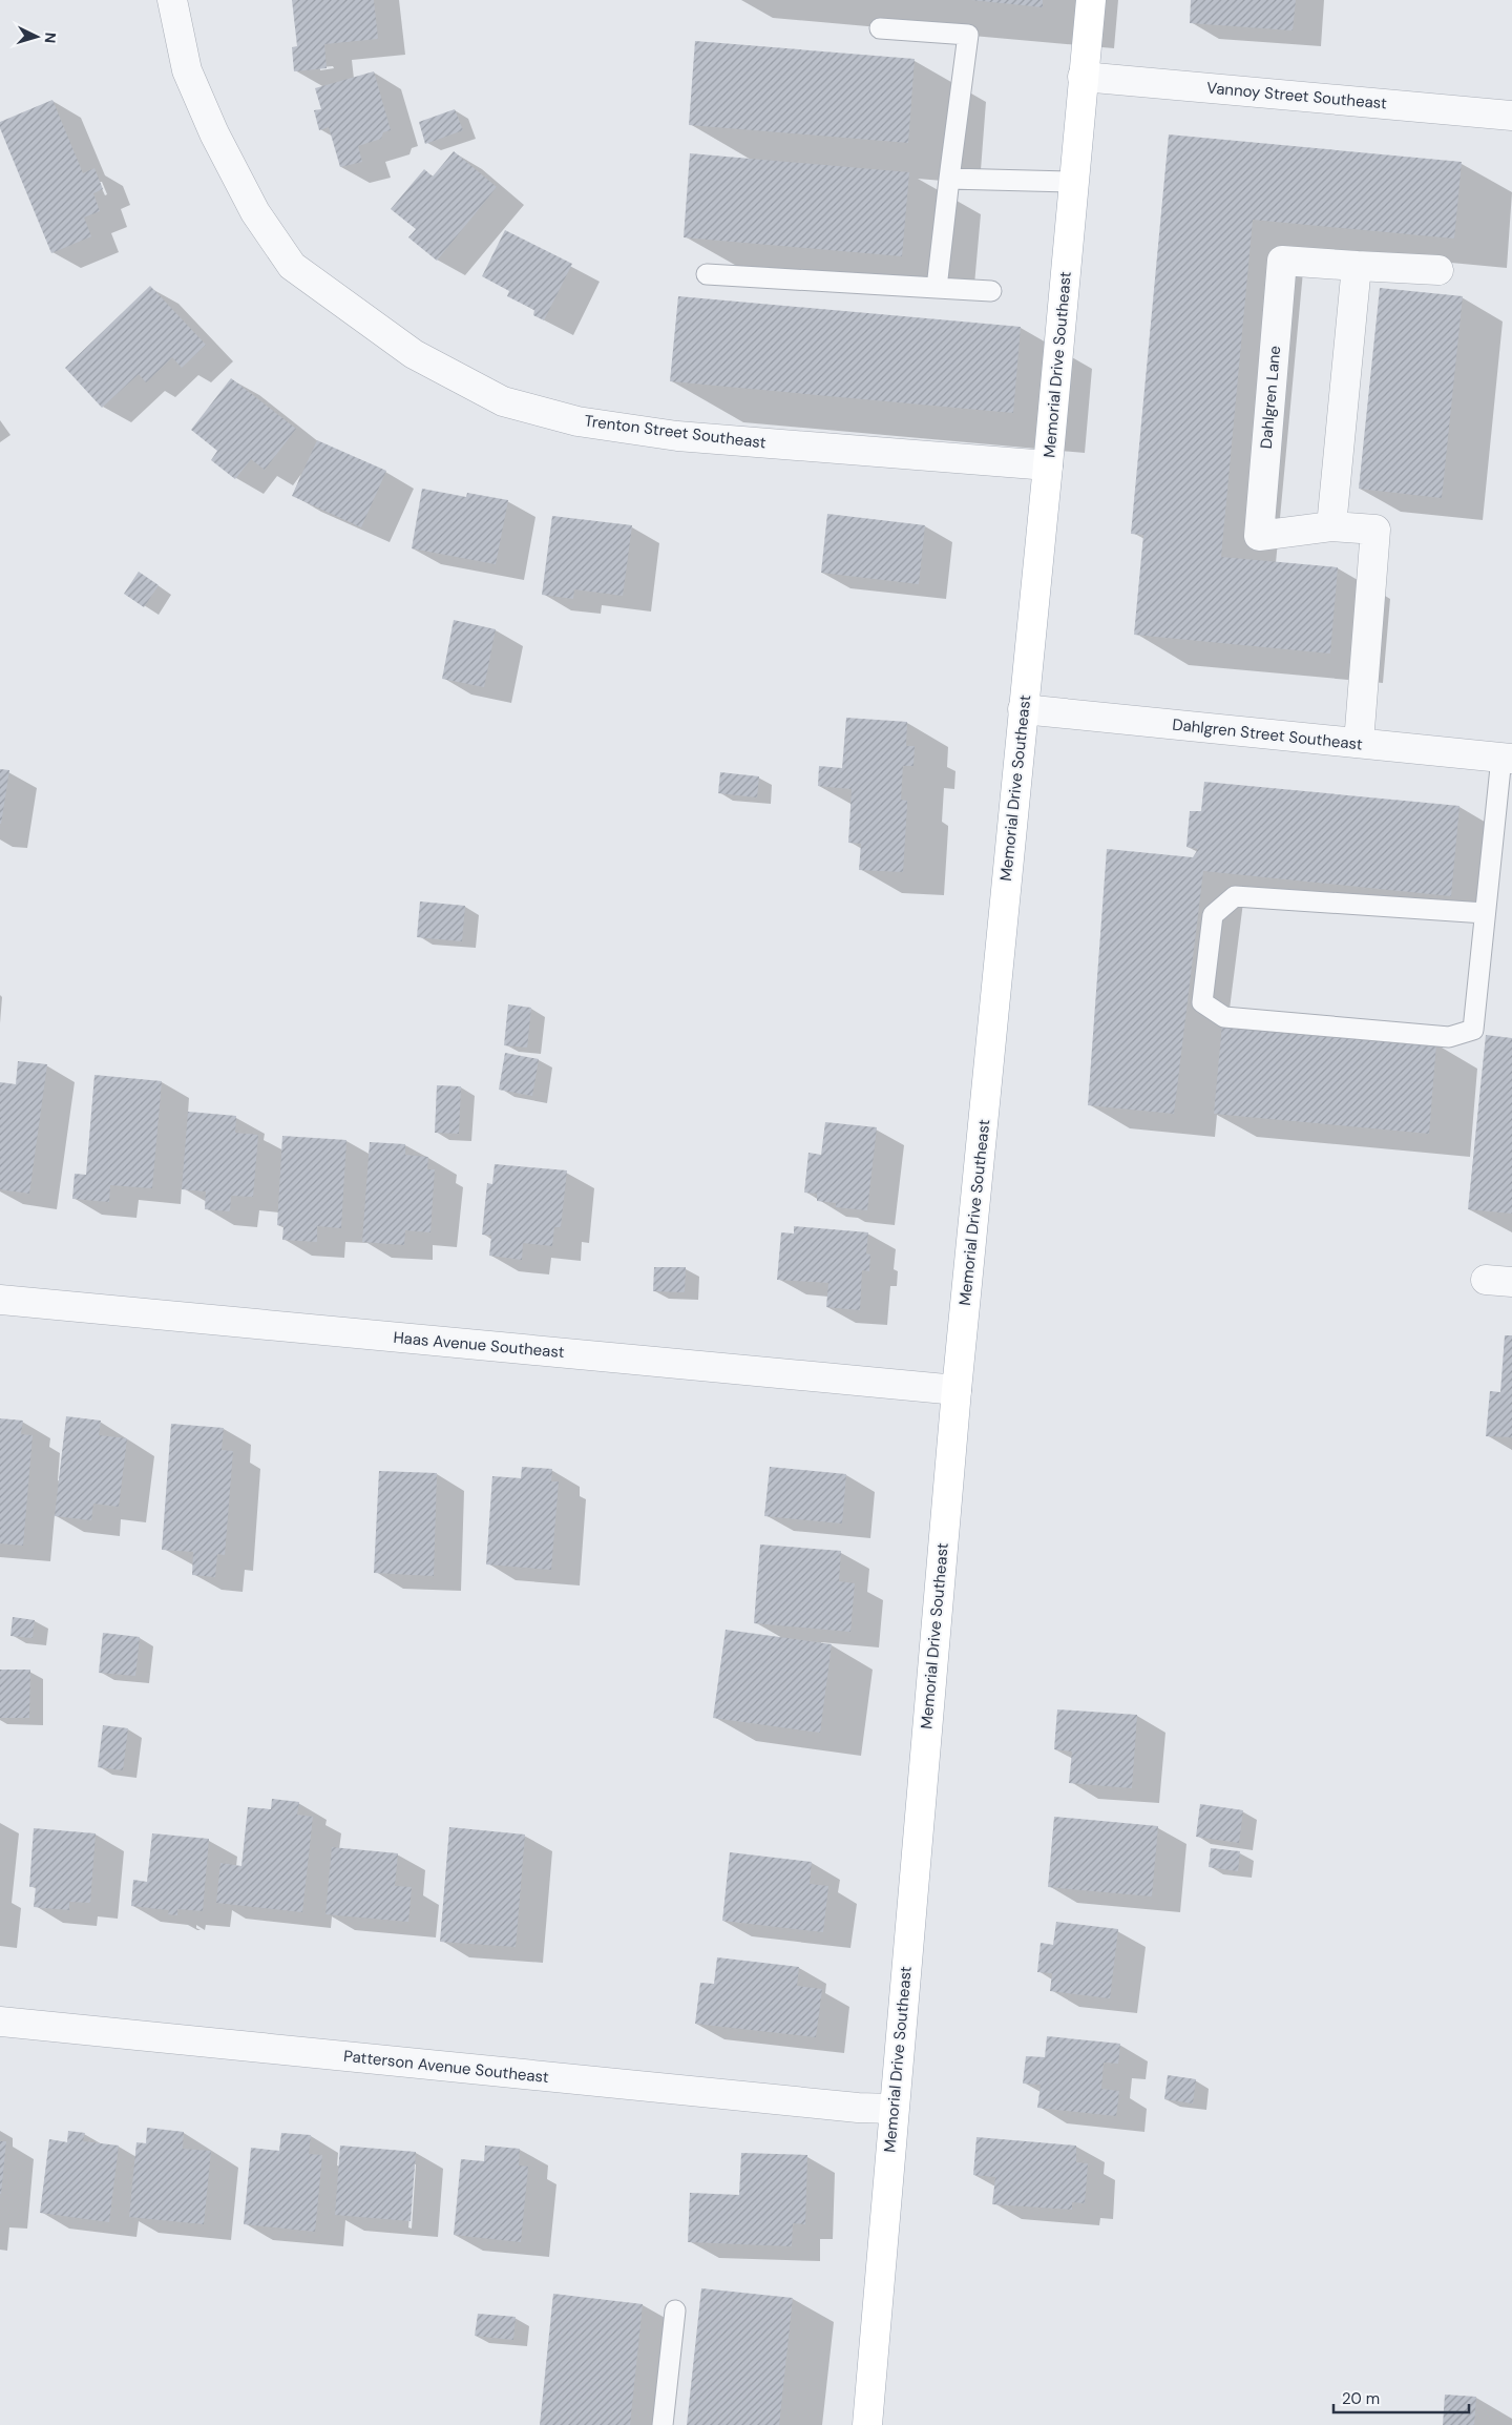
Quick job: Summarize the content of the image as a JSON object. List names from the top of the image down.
{
  "streets": {
    "main road": ["Memorial Drive Southeast"],
    "street": [
      "Vannoy Street Southeast",
      "Dahlgren Lane",
      "Trenton Street Southeast",
      "Dahlgren Street Southeast",
      "Haas Avenue Southeast",
      "Patterson Avenue Southeast"
    ]
  },
  "crossings": [
    ["Vannoy Street Southeast", "Memorial Drive Southeast"],
    ["Memorial Drive Southeast", "Trenton Street Southeast"],
    ["Memorial Drive Southeast", "Dahlgren Street Southeast"],
    ["Memorial Drive Southeast", "Haas Avenue Southeast"],
    ["Memorial Drive Southeast", "Patterson Avenue Southeast"],
    ["Dahlgren Lane", "Dahlgren Street Southeast"]
  ],
  "scale_bar": "20 m",
  "north": "right"
}
